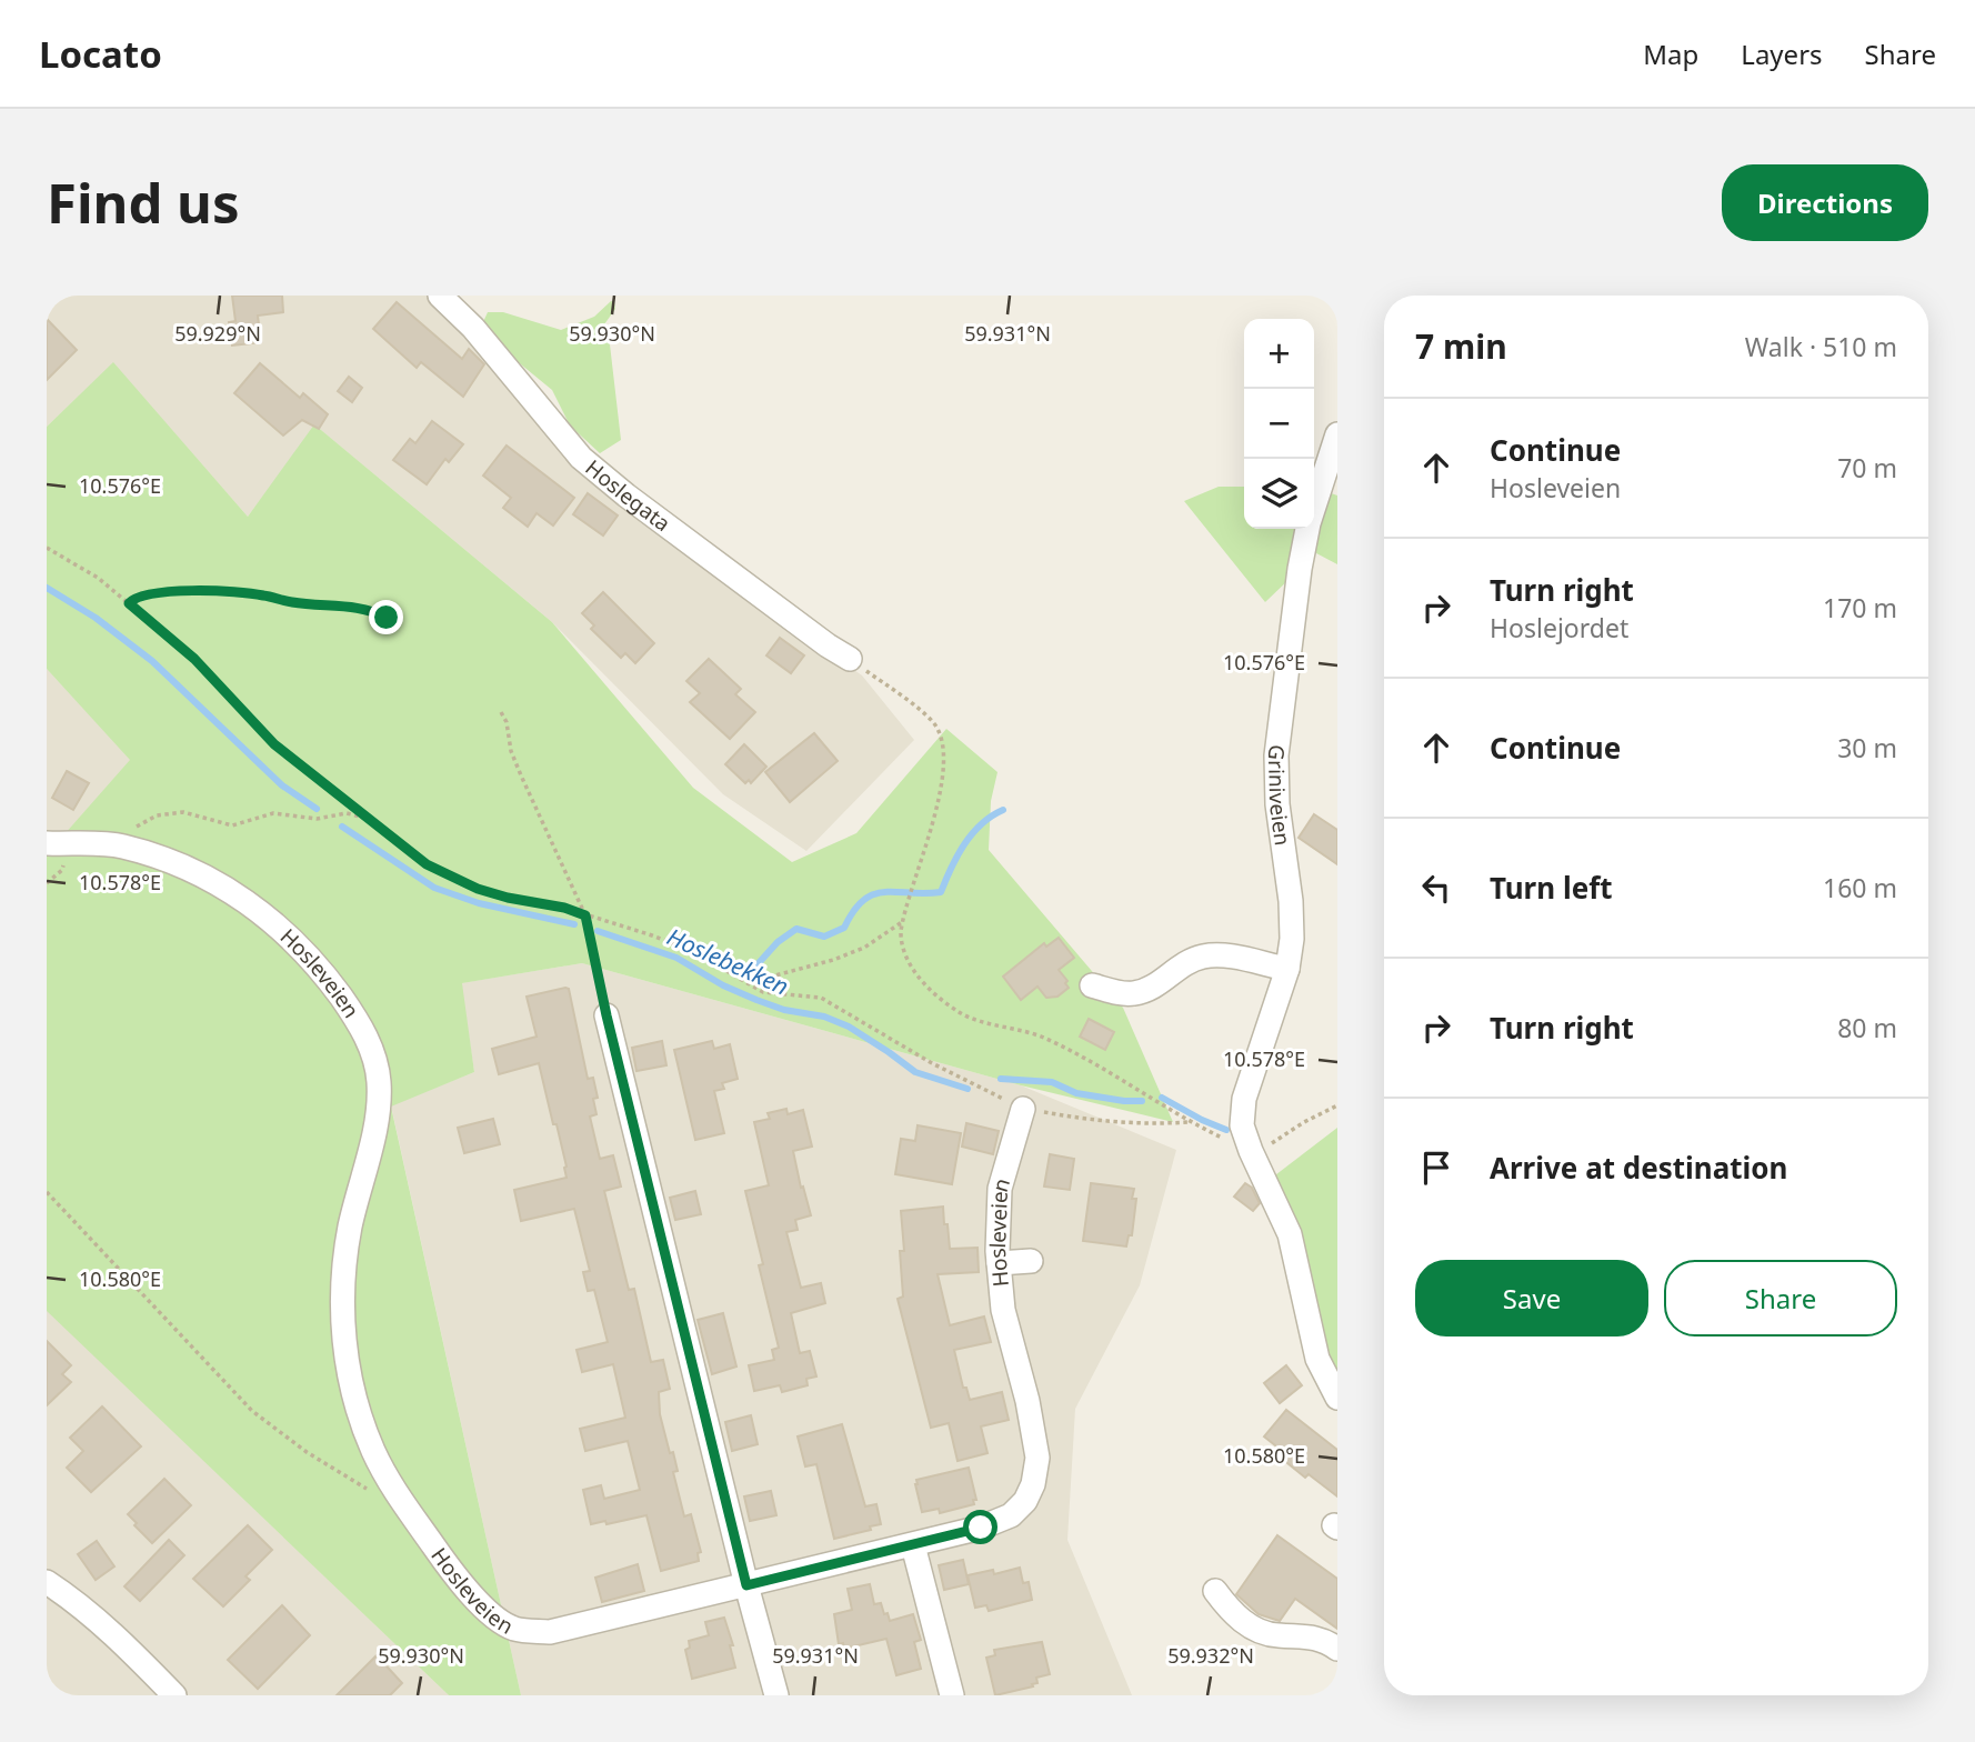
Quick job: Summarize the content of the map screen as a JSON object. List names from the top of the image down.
{
  "streets": {
    "street": ["Hoslegata", "Griniveien", "Hosleveien"]
  },
  "water": ["Hoslebekken"],
  "page": {
    "header": "Locato",
    "nav": ["Map", "Layers", "Share"],
    "buttons": [
      "Directions",
      ["Save", "Share"]
    ],
    "title": "Find us",
    "heading": ["7 min", "Walk · 510 m"],
    "map_buttons": ["+", "−"],
    "list": [
      ["Continue", "Hosleveien", "70 m"],
      ["Turn right", "Hoslejordet", "170 m"],
      ["Continue", "30 m"],
      ["Turn left", "160 m"],
      ["Turn right", "80 m"],
      "Arrive at destination"
    ]
  },
  "coordinates": [
    "59.929°N",
    "59.930°N",
    "59.931°N",
    "10.576°E",
    "10.578°E",
    "10.580°E",
    "59.932°N"
  ]
}
